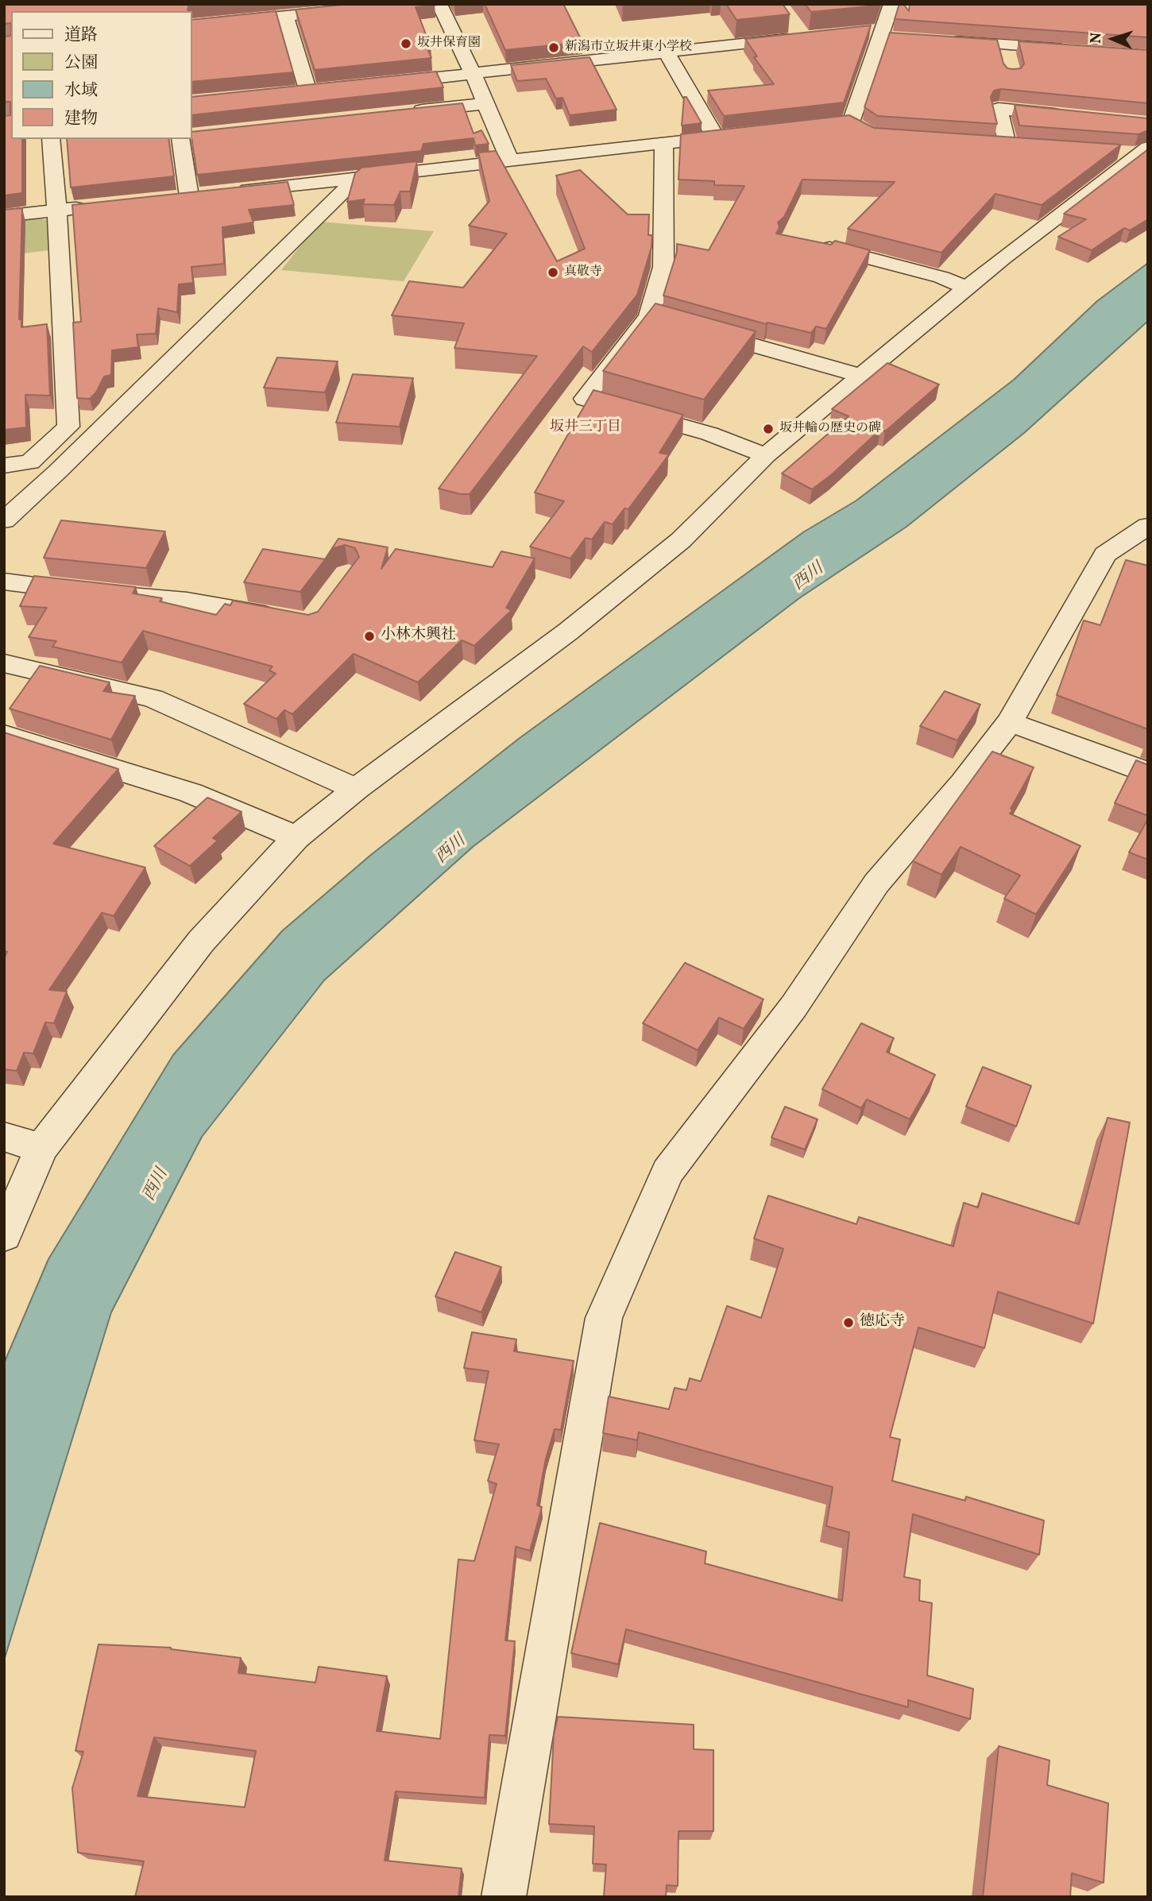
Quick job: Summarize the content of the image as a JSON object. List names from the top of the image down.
{
  "districts": ["坂井三丁目"],
  "water": ["西川"],
  "places": [
    "坂井保育園",
    "新潟市立坂井東小学校",
    "真敬寺",
    "坂井輪の歴史の碑",
    "小林木興社",
    "徳応寺"
  ],
  "legend": [
    "道路",
    "公園",
    "水域",
    "建物"
  ],
  "north": "left"
}
